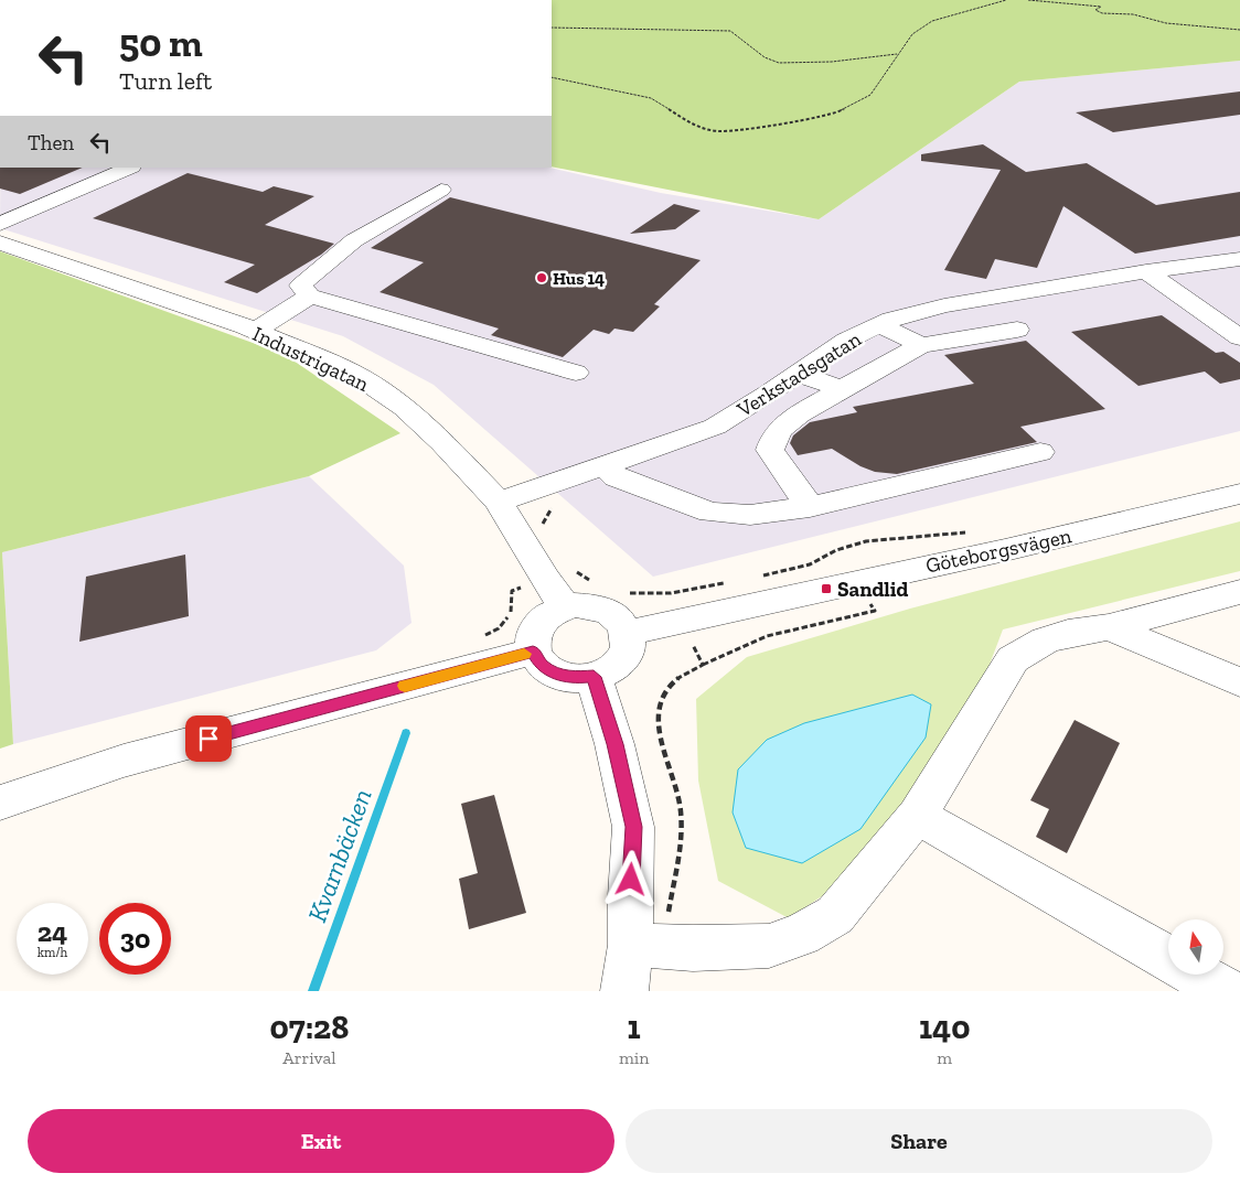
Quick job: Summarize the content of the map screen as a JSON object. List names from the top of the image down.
{
  "streets": {
    "street": ["Industrigatan", "Verkstadsgatan", "Göteborgsvägen"]
  },
  "crossings": [
    ["Industrigatan", "Verkstadsgatan"],
    ["Industrigatan", "Göteborgsvägen"]
  ],
  "water": ["Kvarnbäcken"],
  "places": {
    "other": ["Hus 14"],
    "transit": ["Sandlid"]
  },
  "north": "top",
  "page": {
    "turn": ["50 m", "Turn left"],
    "then": "Then",
    "speed": "24 km/h",
    "limit": "30",
    "eta": [
      "07:28",
      "Arrival",
      "1",
      "min",
      "140",
      "m"
    ],
    "buttons": ["Exit", "Share"]
  }
}
